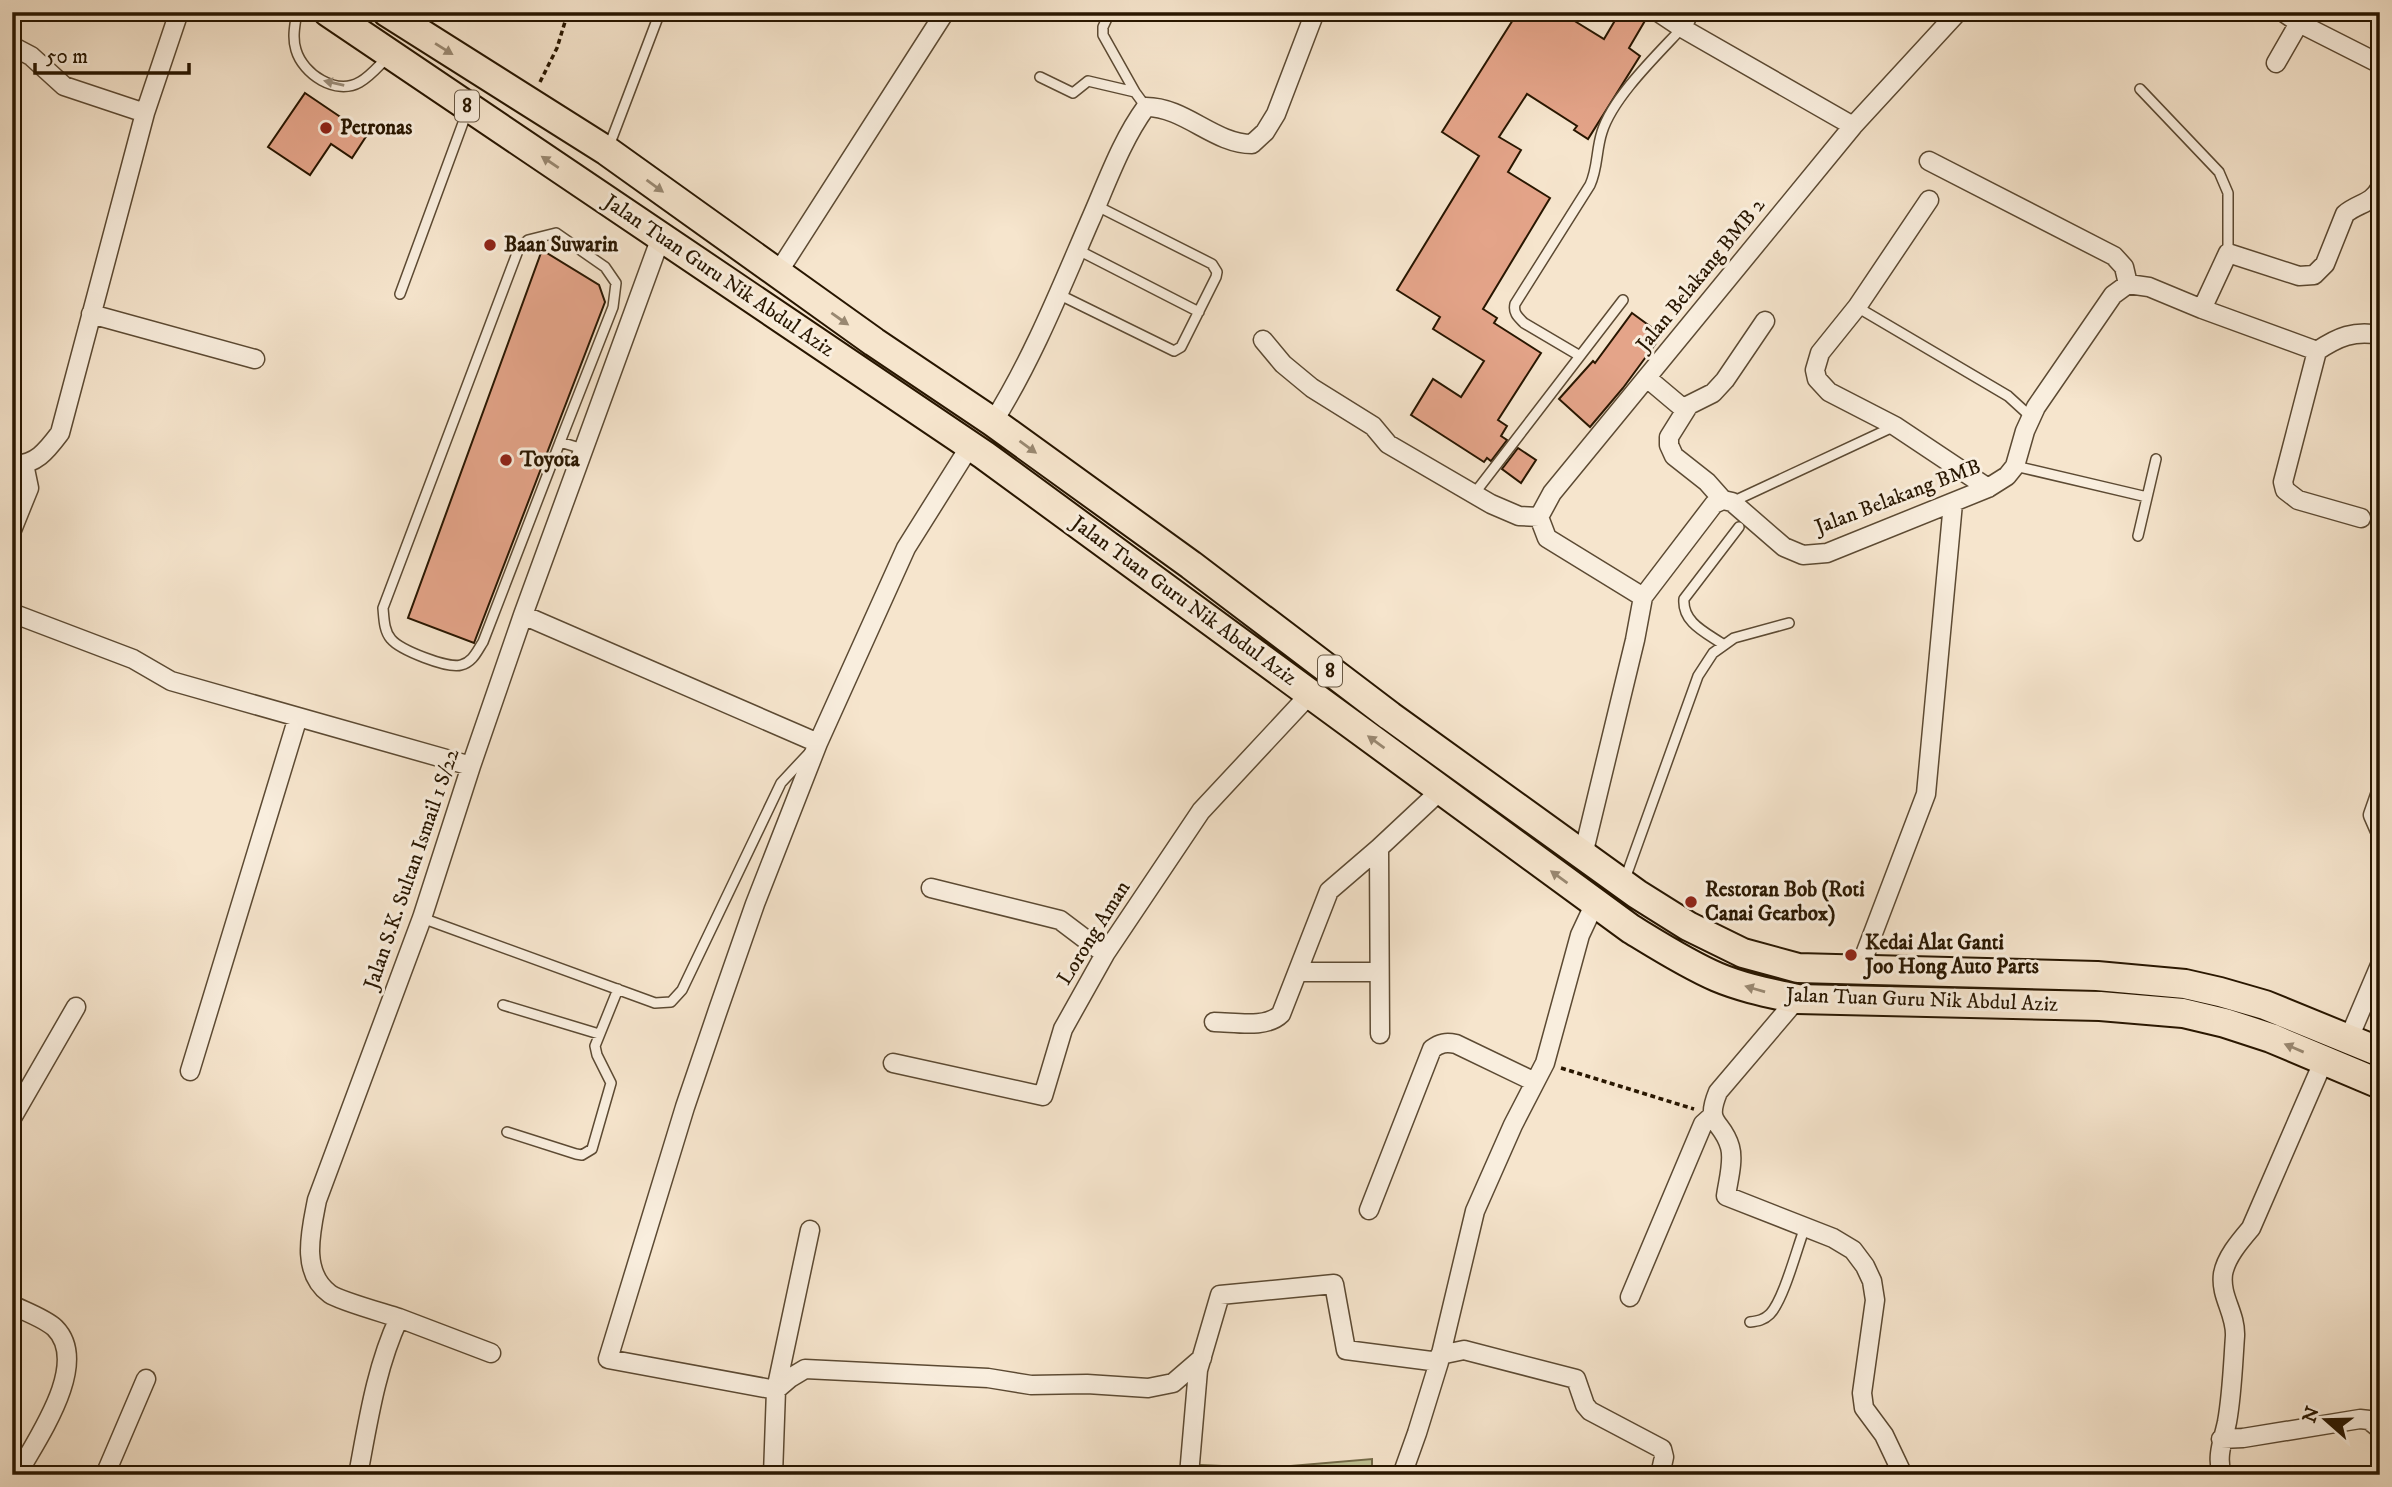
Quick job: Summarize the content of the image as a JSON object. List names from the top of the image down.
{
  "streets": {
    "main road": ["8", "Jalan Tuan Guru Nik Abdul Aziz"],
    "street": [
      "Jalan Belakang BMB 2",
      "Jalan Belakang BMB",
      "Jalan S.K. Sultan Ismail 1 S/22",
      "Lorong Aman"
    ]
  },
  "crossings": [
    ["Jalan Tuan Guru Nik Abdul Aziz", "Jalan S.K. Sultan Ismail 1 S/22"],
    ["Jalan Tuan Guru Nik Abdul Aziz", "Lorong Aman"]
  ],
  "places": [
    "Petronas",
    "Baan Suwarin",
    "Toyota",
    "Restoran Bob (Roti Canai Gearbox)",
    "Kedai Alat Ganti Joo Hong Auto Parts"
  ],
  "scale_bar": "50 m",
  "north": "left"
}
